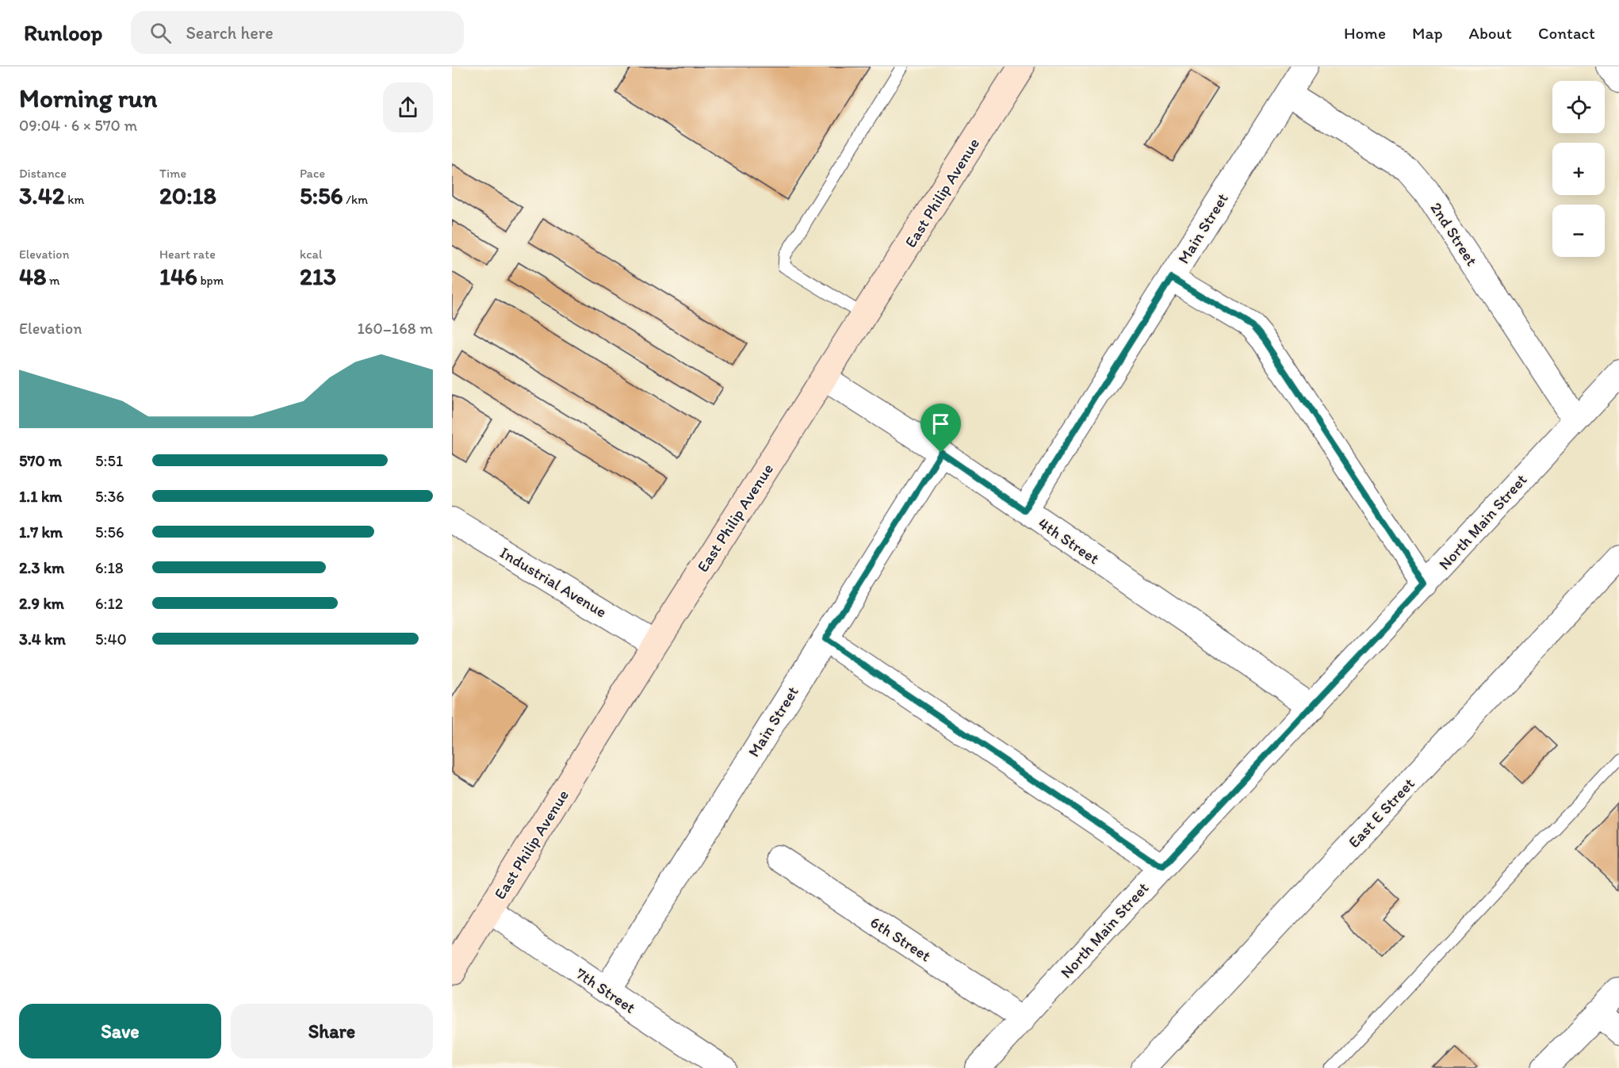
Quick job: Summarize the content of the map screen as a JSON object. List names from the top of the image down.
{
  "streets": {
    "main road": ["East Philip Avenue"],
    "street": [
      "Main Street",
      "2nd Street",
      "North Main Street",
      "4th Street",
      "Industrial Avenue",
      "East E Street",
      "6th Street",
      "7th Street"
    ]
  },
  "crossings": [
    ["East Philip Avenue", "4th Street"],
    ["East Philip Avenue", "Industrial Avenue"],
    ["East Philip Avenue", "7th Street"],
    ["Main Street", "2nd Street"],
    ["Main Street", "4th Street"],
    ["Main Street", "7th Street"],
    ["2nd Street", "North Main Street"],
    ["North Main Street", "4th Street"],
    ["North Main Street", "6th Street"]
  ],
  "page": {
    "header": "Runloop",
    "search": "Search here",
    "nav": [
      "Home",
      "Map",
      "About",
      "Contact"
    ],
    "heading": ["Morning run", "09:04 · 6 × 570 m"],
    "map_buttons": ["+", "−"],
    "stats": [
      ["Distance", "3.42 km"],
      ["Time", "20:18"],
      ["Pace", "5:56 /km"],
      ["Elevation", "48 m"],
      ["Heart rate", "146 bpm"],
      ["kcal", "213"]
    ],
    "chart": ["Elevation", "160–168 m"],
    "list": [
      {
        "name": "570 m",
        "note": "5:51"
      },
      {
        "name": "1.1 km",
        "note": "5:36"
      },
      {
        "name": "1.7 km",
        "note": "5:56"
      },
      {
        "name": "2.3 km",
        "note": "6:18"
      },
      {
        "name": "2.9 km",
        "note": "6:12"
      },
      {
        "name": "3.4 km",
        "note": "5:40"
      }
    ],
    "buttons": ["Save", "Share"]
  }
}
